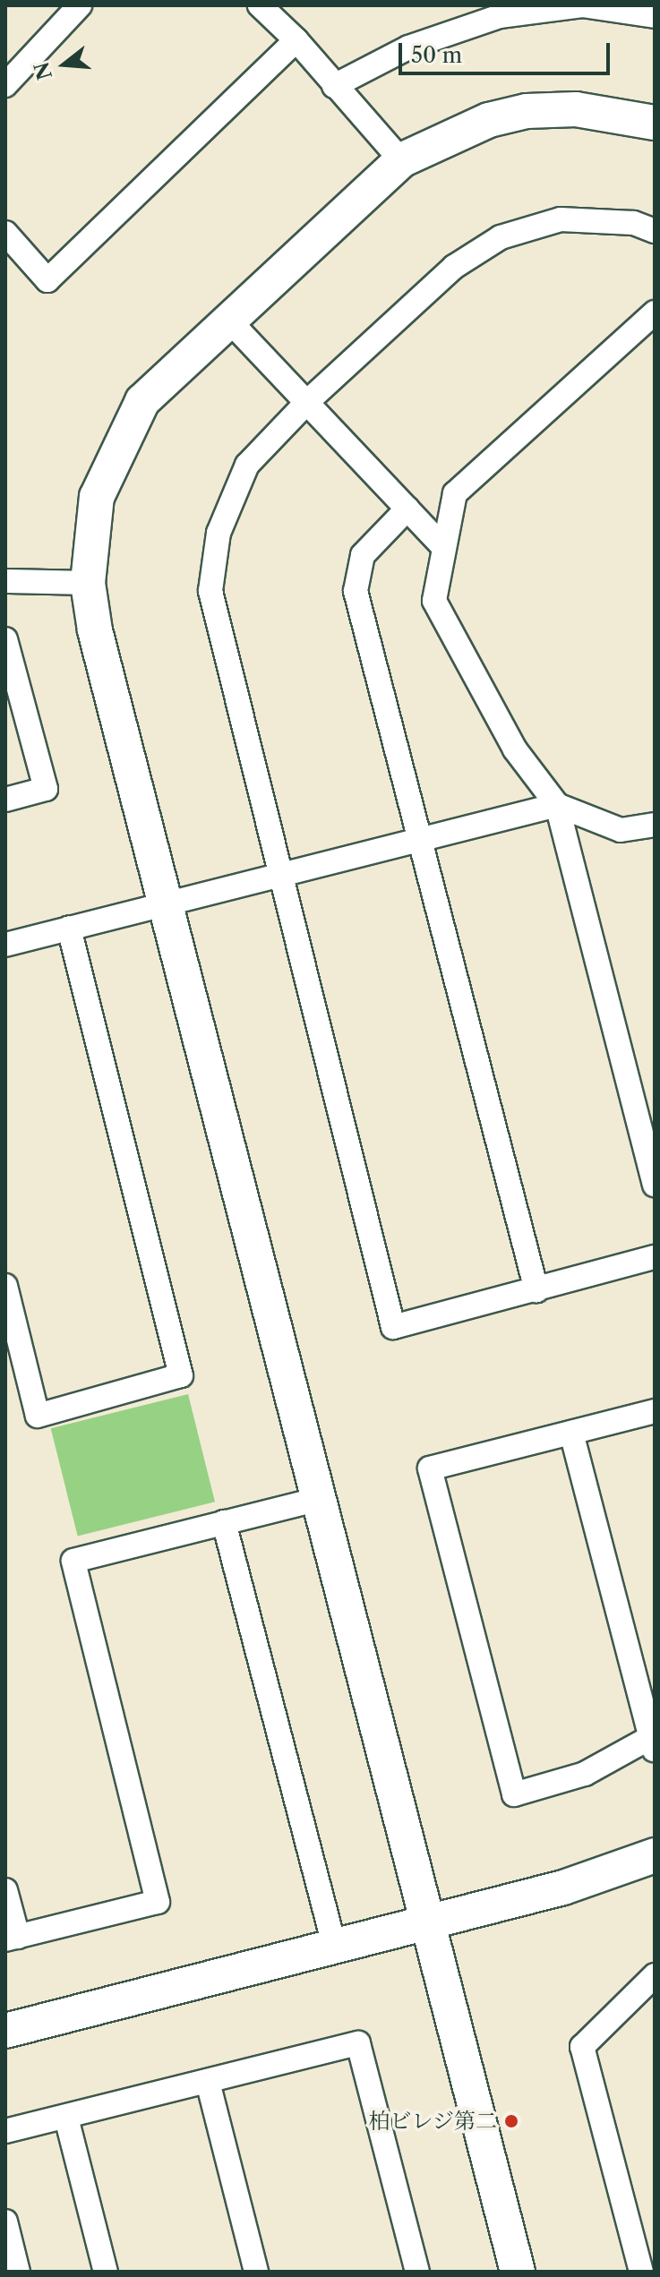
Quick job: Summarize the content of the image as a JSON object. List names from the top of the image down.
{
  "places": ["柏ビレジ第二"],
  "scale_bar": "50 m",
  "north": "left"
}
